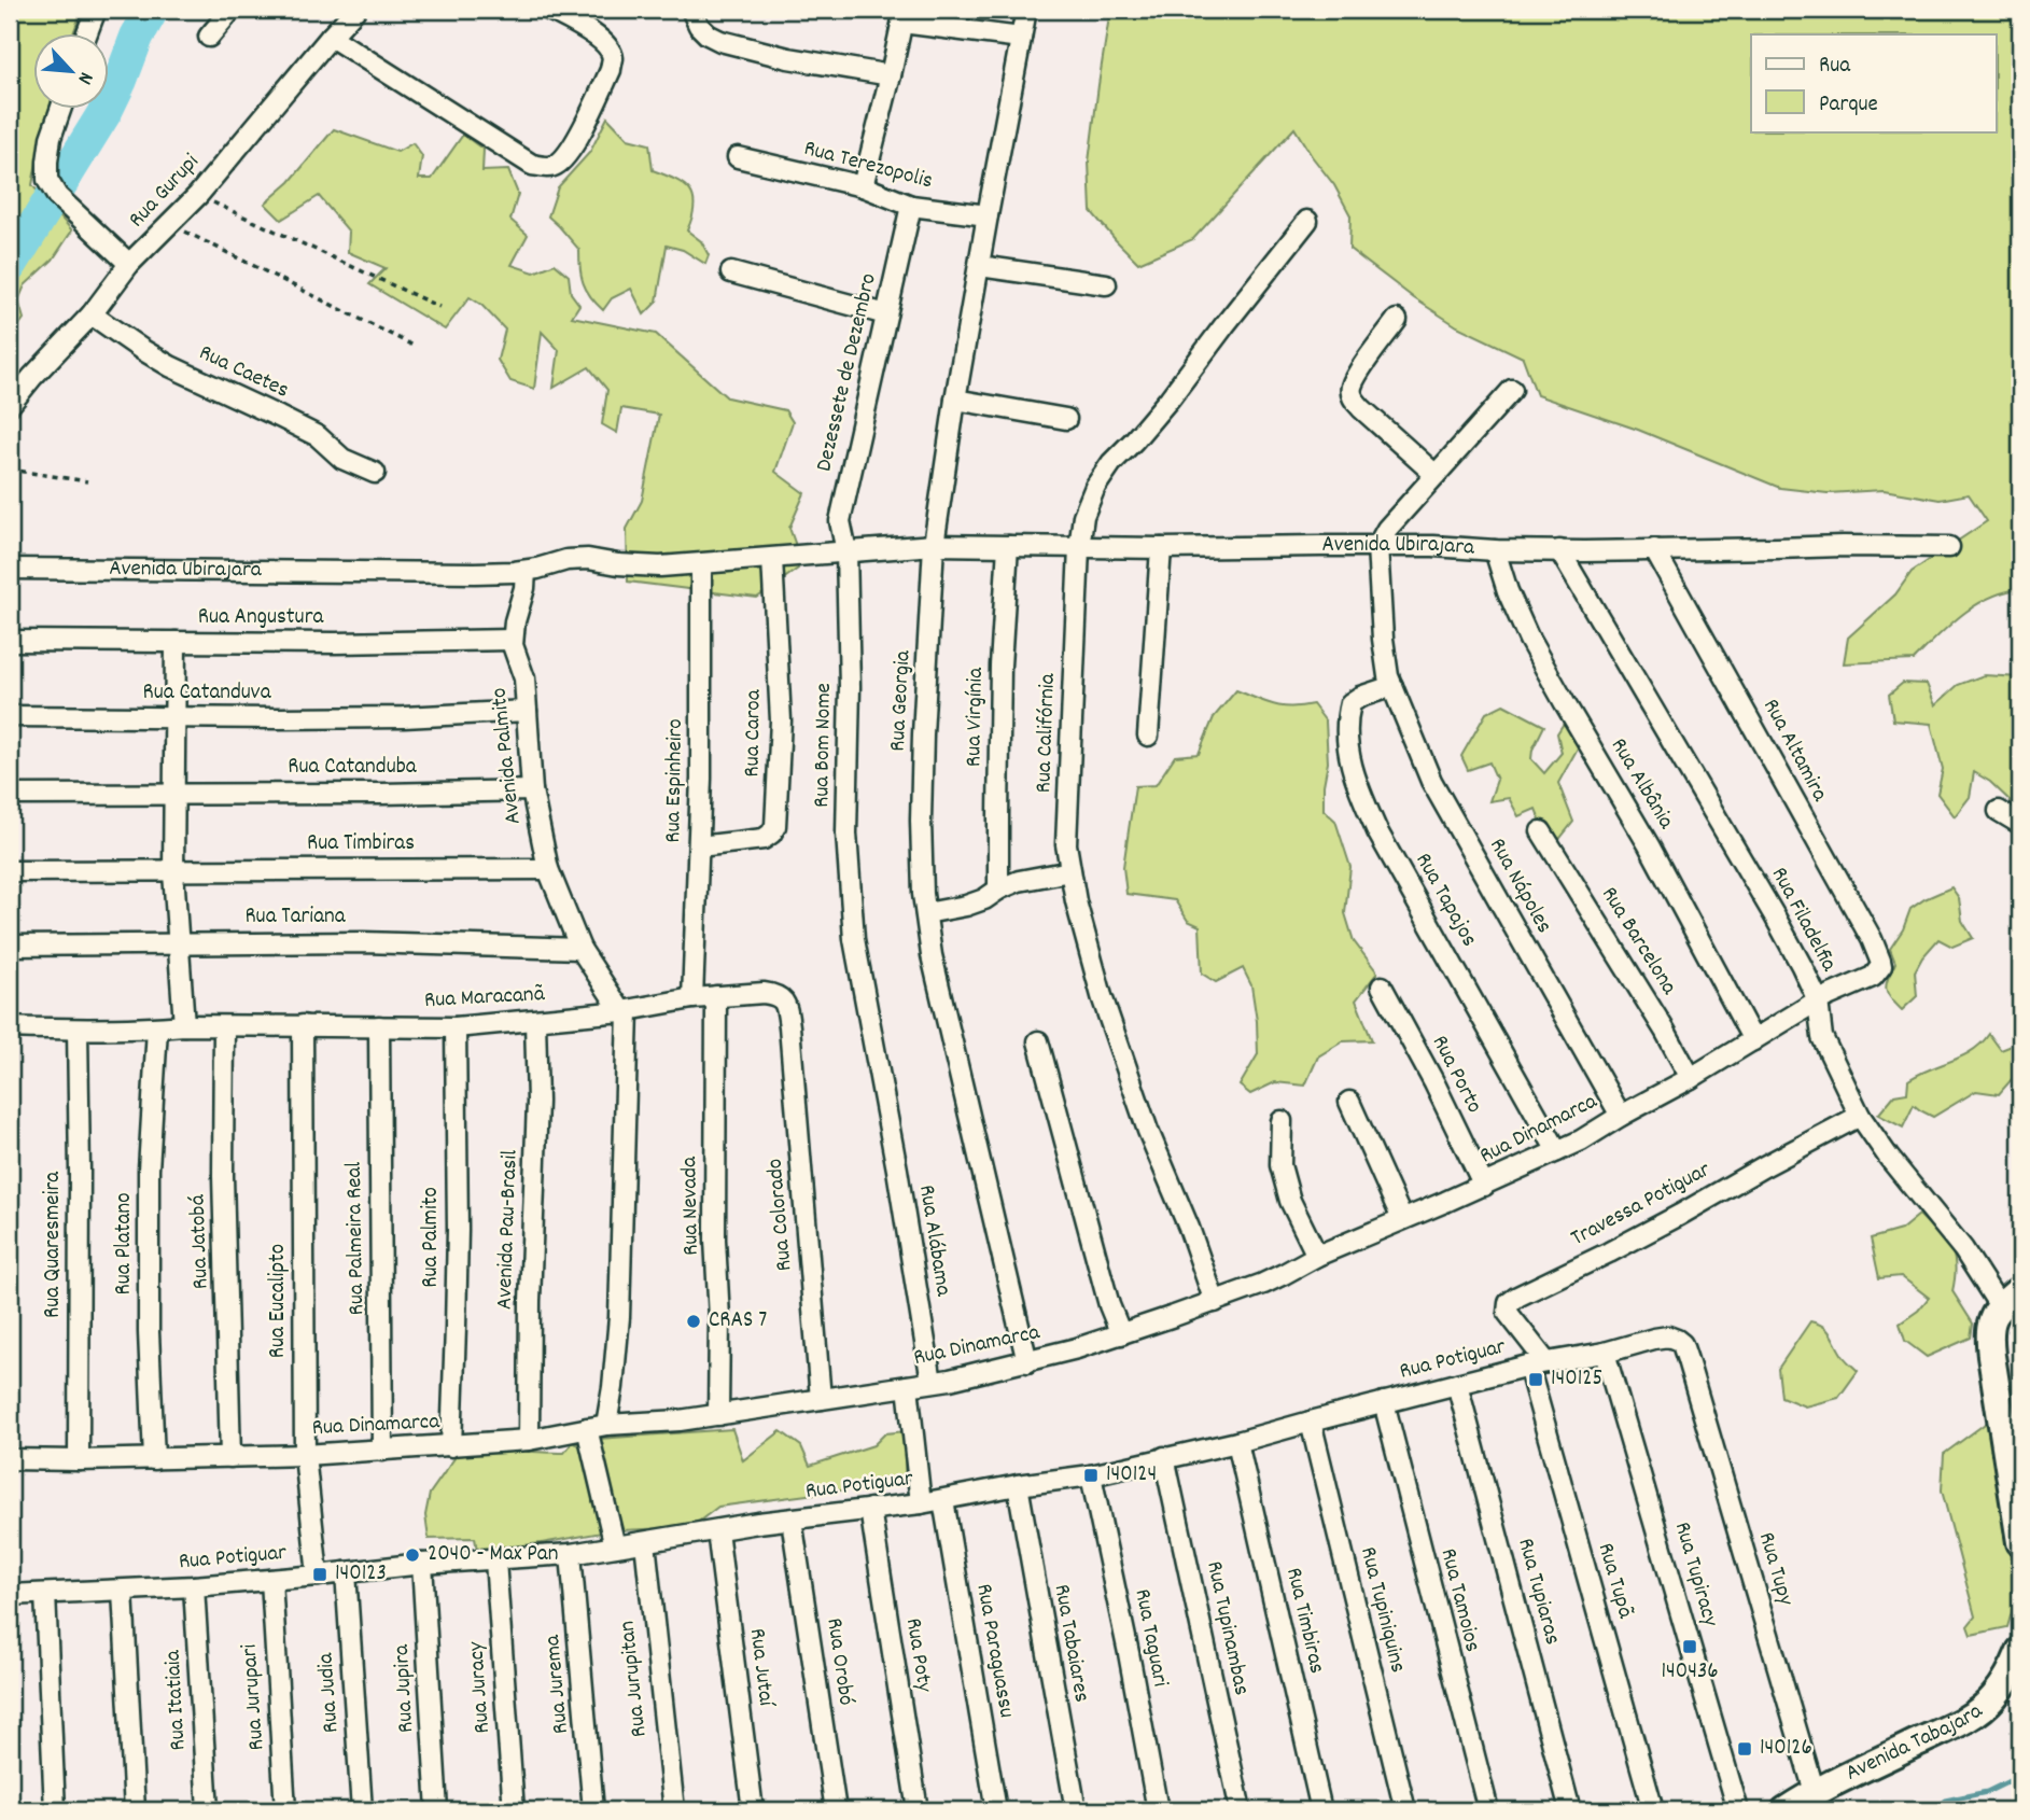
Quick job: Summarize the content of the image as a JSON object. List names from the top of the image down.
{
  "streets": {
    "street": [
      "Rua Terezopolis",
      "Rua Gurupi",
      "Rua Caetes",
      "Dezessete de Dezembro",
      "Avenida Ubirajara",
      "Rua Angustura",
      "Rua Catanduva",
      "Rua Georgia",
      "Rua Virgínia",
      "Rua Caroa",
      "Rua Califórnia",
      "Rua Bom Nome",
      "Rua Altamira",
      "Avenida Palmito",
      "Rua Catanduba",
      "Rua Espinheiro",
      "Rua Albânia",
      "Rua Timbiras",
      "Rua Nápoles",
      "Rua Tapajos",
      "Rua Tariana",
      "Rua Filadelfia",
      "Rua Barcelona",
      "Rua Maracanã",
      "Rua Porto",
      "Rua Dinamarca",
      "Travessa Potiguar",
      "Rua Nevada",
      "Rua Colorado",
      "Avenida Pau-Brasil",
      "Rua Palmito",
      "Rua Palmeira Real",
      "Rua Alábama",
      "Rua Jatobá",
      "Rua Platano",
      "Rua Quaresmeira",
      "Rua Eucalipto",
      "Rua Potiguar",
      "Rua Tupy",
      "Rua Tupiracy",
      "Rua Tupã",
      "Rua Tupiaras",
      "Rua Tamoios",
      "Rua Tupiniquins",
      "Rua Tupinambas",
      "Rua Taguari",
      "Rua Tabaiares",
      "Rua Paraguassu",
      "Rua Poty",
      "Rua Orobó",
      "Rua Jutaí",
      "Rua Jurupitan",
      "Rua Jurema",
      "Rua Juracy",
      "Rua Jupira",
      "Rua Judia",
      "Rua Jurupari",
      "Rua Itatiaia",
      "Avenida Tabajara"
    ]
  },
  "crossings": [
    ["Rua Terezopolis", "Dezessete de Dezembro"],
    ["Rua Terezopolis", "Rua Georgia"],
    ["Rua Gurupi", "Rua Caetes"],
    ["Dezessete de Dezembro", "Avenida Ubirajara"],
    ["Dezessete de Dezembro", "Rua Bom Nome"],
    ["Avenida Ubirajara", "Rua Georgia"],
    ["Avenida Ubirajara", "Rua Virgínia"],
    ["Avenida Ubirajara", "Rua Caroa"],
    ["Avenida Ubirajara", "Rua Califórnia"],
    ["Avenida Ubirajara", "Rua Bom Nome"],
    ["Avenida Ubirajara", "Rua Altamira"],
    ["Avenida Ubirajara", "Avenida Palmito"],
    ["Avenida Ubirajara", "Rua Espinheiro"],
    ["Avenida Ubirajara", "Rua Albânia"],
    ["Avenida Ubirajara", "Rua Nápoles"],
    ["Avenida Ubirajara", "Rua Filadelfia"],
    ["Rua Angustura", "Avenida Palmito"],
    ["Rua Catanduva", "Avenida Palmito"],
    ["Rua Georgia", "Rua Dinamarca"],
    ["Rua Caroa", "Rua Espinheiro"],
    ["Rua Califórnia", "Rua Dinamarca"],
    ["Rua Bom Nome", "Rua Alábama"],
    ["Rua Altamira", "Rua Dinamarca"],
    ["Avenida Palmito", "Rua Catanduba"],
    ["Avenida Palmito", "Rua Timbiras"],
    ["Avenida Palmito", "Rua Tariana"],
    ["Avenida Palmito", "Rua Maracanã"],
    ["Rua Espinheiro", "Rua Maracanã"],
    ["Rua Albânia", "Rua Dinamarca"],
    ["Rua Timbiras", "Rua Potiguar"],
    ["Rua Nápoles", "Rua Tapajos"],
    ["Rua Nápoles", "Rua Dinamarca"],
    ["Rua Tapajos", "Rua Dinamarca"],
    ["Rua Filadelfia", "Rua Dinamarca"],
    ["Rua Filadelfia", "Travessa Potiguar"],
    ["Rua Barcelona", "Rua Dinamarca"],
    ["Rua Maracanã", "Rua Nevada"],
    ["Rua Maracanã", "Rua Colorado"],
    ["Rua Maracanã", "Avenida Pau-Brasil"],
    ["Rua Maracanã", "Rua Palmito"],
    ["Rua Maracanã", "Rua Palmeira Real"],
    ["Rua Maracanã", "Rua Jatobá"],
    ["Rua Maracanã", "Rua Platano"],
    ["Rua Maracanã", "Rua Quaresmeira"],
    ["Rua Maracanã", "Rua Eucalipto"],
    ["Rua Porto", "Rua Dinamarca"],
    ["Rua Dinamarca", "Rua Nevada"],
    ["Rua Dinamarca", "Rua Colorado"],
    ["Rua Dinamarca", "Avenida Pau-Brasil"],
    ["Rua Dinamarca", "Rua Palmito"],
    ["Rua Dinamarca", "Rua Palmeira Real"],
    ["Rua Dinamarca", "Rua Alábama"],
    ["Rua Dinamarca", "Rua Jatobá"],
    ["Rua Dinamarca", "Rua Platano"],
    ["Rua Dinamarca", "Rua Quaresmeira"],
    ["Rua Dinamarca", "Rua Eucalipto"],
    ["Travessa Potiguar", "Rua Potiguar"],
    ["Travessa Potiguar", "Rua Tupã"],
    ["Rua Eucalipto", "Rua Potiguar"],
    ["Rua Potiguar", "Rua Tupy"],
    ["Rua Potiguar", "Rua Tupiracy"],
    ["Rua Potiguar", "Rua Tupã"],
    ["Rua Potiguar", "Rua Tupiaras"],
    ["Rua Potiguar", "Rua Tamoios"],
    ["Rua Potiguar", "Rua Tupiniquins"],
    ["Rua Potiguar", "Rua Tupinambas"],
    ["Rua Potiguar", "Rua Taguari"],
    ["Rua Potiguar", "Rua Tabaiares"],
    ["Rua Potiguar", "Rua Paraguassu"],
    ["Rua Potiguar", "Rua Poty"],
    ["Rua Potiguar", "Rua Orobó"],
    ["Rua Potiguar", "Rua Jutaí"],
    ["Rua Potiguar", "Rua Jurupitan"],
    ["Rua Potiguar", "Rua Jurema"],
    ["Rua Potiguar", "Rua Juracy"],
    ["Rua Potiguar", "Rua Jupira"],
    ["Rua Potiguar", "Rua Judia"],
    ["Rua Potiguar", "Rua Jurupari"],
    ["Rua Potiguar", "Rua Itatiaia"],
    ["Rua Tupy", "Avenida Tabajara"]
  ],
  "places": {
    "other": ["CRAS 7", "2040 - Max Pan"],
    "transit": [
      "140125",
      "140124",
      "140123",
      "140436",
      "140126"
    ]
  },
  "legend": ["Rua", "Parque"],
  "north": "bottom right"
}
